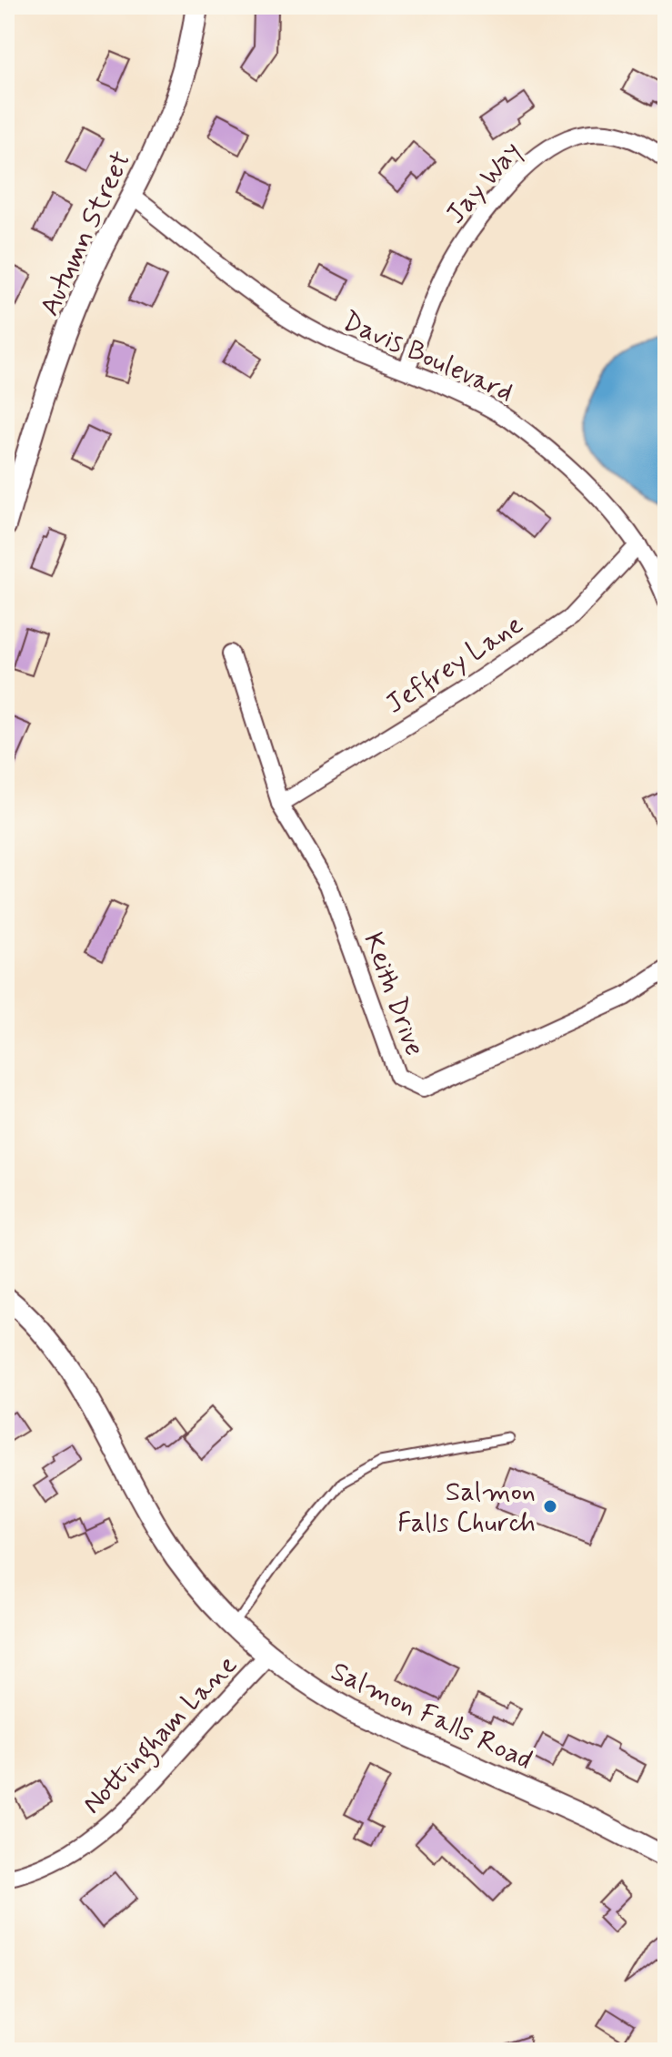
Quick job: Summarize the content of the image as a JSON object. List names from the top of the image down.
{
  "streets": {
    "street": [
      "Jay Way",
      "Autumn Street",
      "Davis Boulevard",
      "Jeffrey Lane",
      "Keith Drive",
      "Salmon Falls Road",
      "Nottingham Lane"
    ]
  },
  "crossings": [
    ["Jay Way", "Davis Boulevard"],
    ["Autumn Street", "Davis Boulevard"],
    ["Davis Boulevard", "Jeffrey Lane"],
    ["Jeffrey Lane", "Keith Drive"],
    ["Salmon Falls Road", "Nottingham Lane"]
  ],
  "places": ["Salmon Falls Church"]
}
